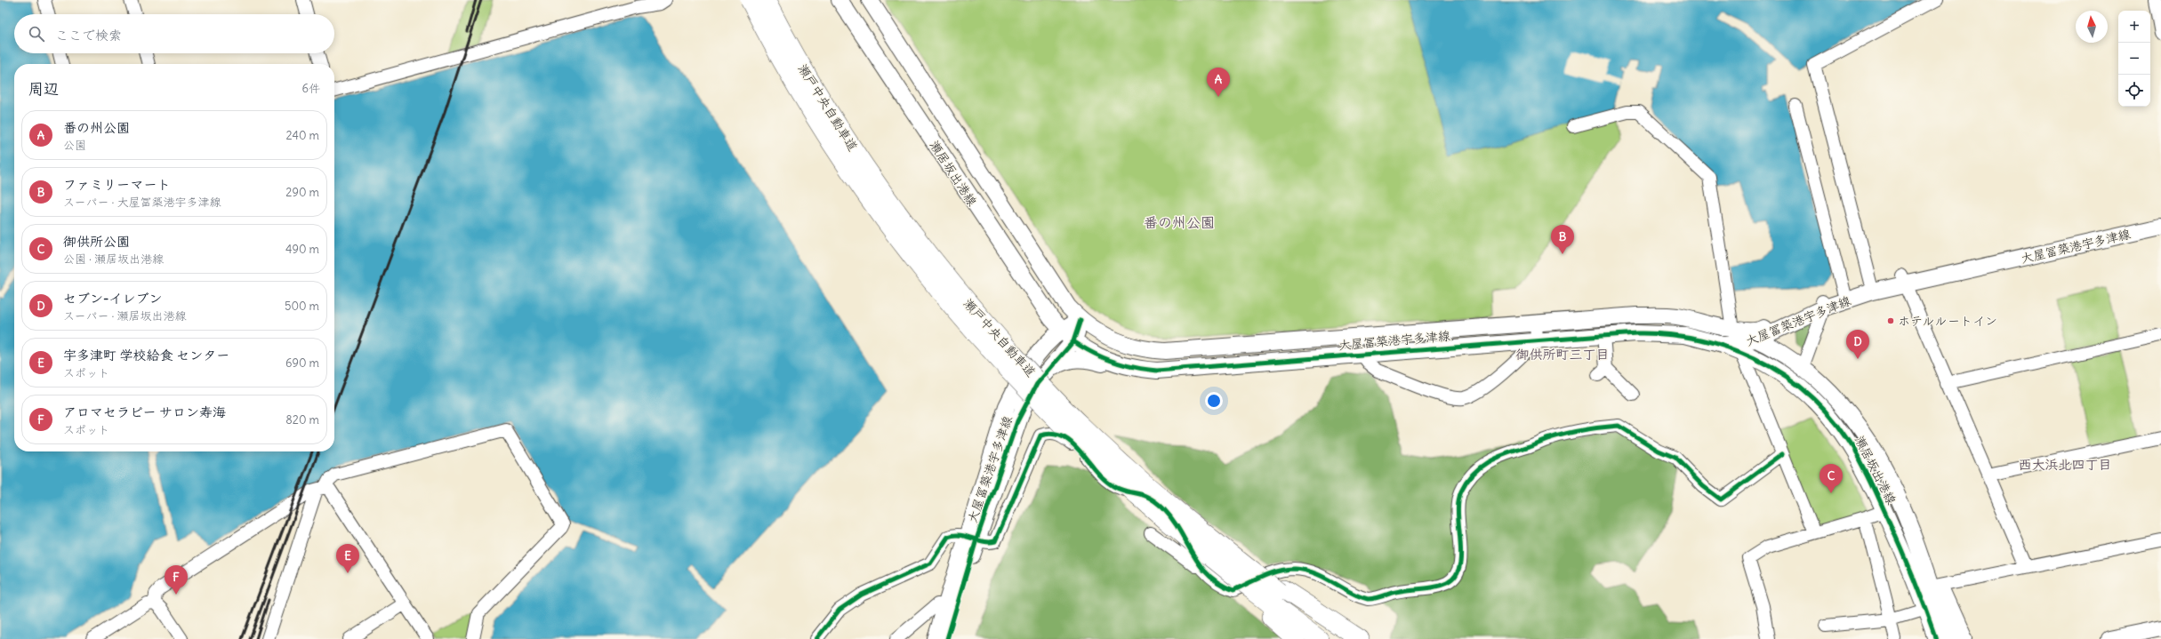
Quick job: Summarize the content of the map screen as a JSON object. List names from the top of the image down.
{
  "streets": {
    "highway": ["瀬戸中央自動車道"],
    "main road": ["瀬居坂出港線", "大屋冨築港宇多津線"]
  },
  "crossings": [
    ["瀬居坂出港線", "大屋冨築港宇多津線"]
  ],
  "districts": ["番の州公園", "御供所町三丁目", "西大浜北四丁目"],
  "places": ["ホテルルートイン"],
  "north": "top",
  "page": {
    "map_buttons": ["+", "−"],
    "search": "ここで検索",
    "heading": ["周辺", "6件"],
    "pins": [
      "A",
      "B",
      "D",
      "C",
      "E",
      "F"
    ],
    "list": [
      {
        "mark": "A",
        "name": "番の州公園",
        "note": "公園",
        "value": "240 m"
      },
      {
        "mark": "B",
        "name": "ファミリーマート",
        "note": "スーパー · 大屋冨築港宇多津線",
        "value": "290 m"
      },
      {
        "mark": "C",
        "name": "御供所公園",
        "note": "公園 · 瀬居坂出港線",
        "value": "490 m"
      },
      {
        "mark": "D",
        "name": "セブン-イレブン",
        "note": "スーパー · 瀬居坂出港線",
        "value": "500 m"
      },
      {
        "mark": "E",
        "name": "宇多津町 学校給食 センター",
        "note": "スポット",
        "value": "690 m"
      },
      {
        "mark": "F",
        "name": "アロマセラピー サロン寿海",
        "note": "スポット",
        "value": "820 m"
      }
    ]
  }
}
